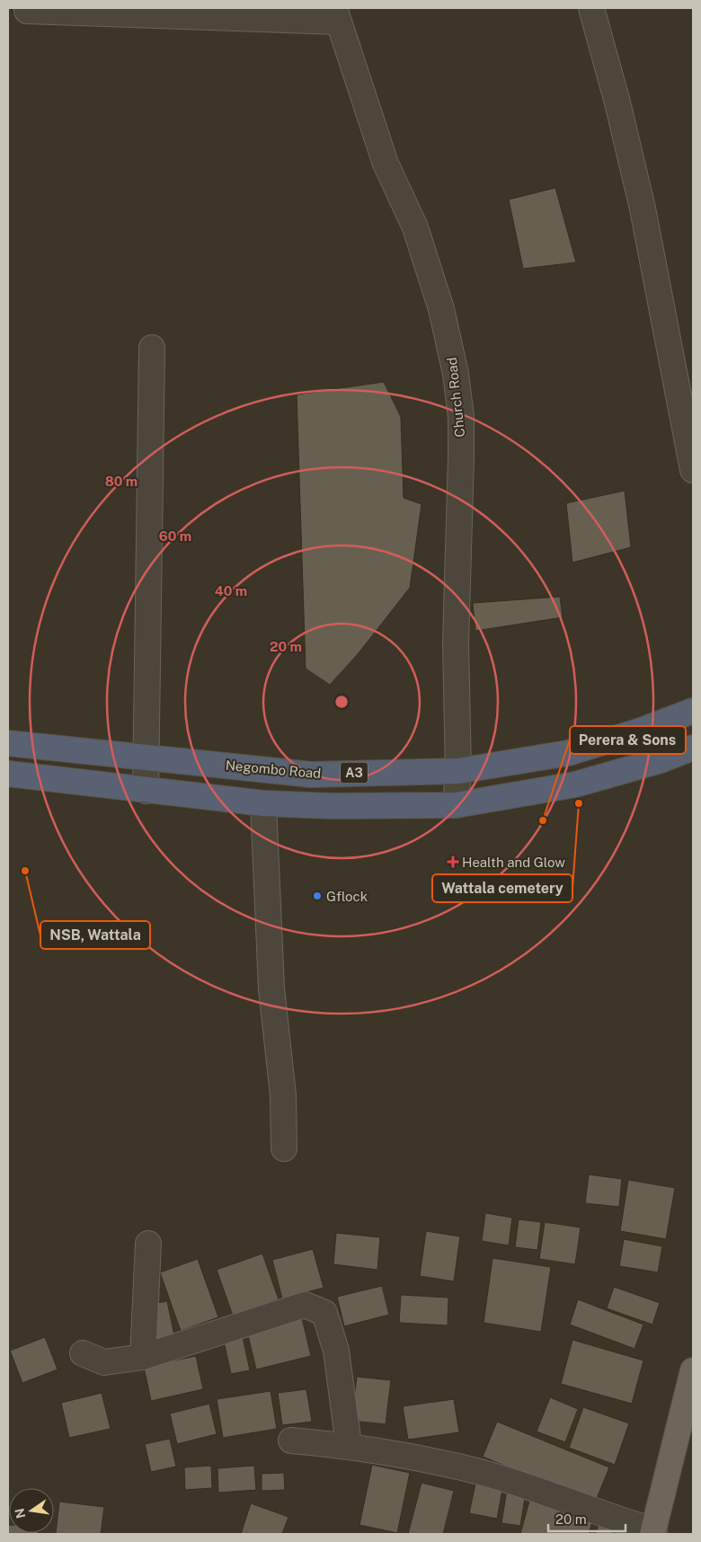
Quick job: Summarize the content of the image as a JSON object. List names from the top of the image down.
{
  "streets": {
    "highway": ["Negombo Road", "A3"],
    "street": ["Church Road"]
  },
  "crossings": [
    ["Church Road", "Negombo Road"]
  ],
  "places": {
    "other": [
      "Wattala cemetery",
      "Perera & Sons",
      "NSB, Wattala",
      "Gflock"
    ],
    "health": ["Health and Glow"]
  },
  "scale_bar": "20 m",
  "north": "left",
  "rings": [
    "80 m",
    "60 m",
    "40 m",
    "20 m"
  ]
}
